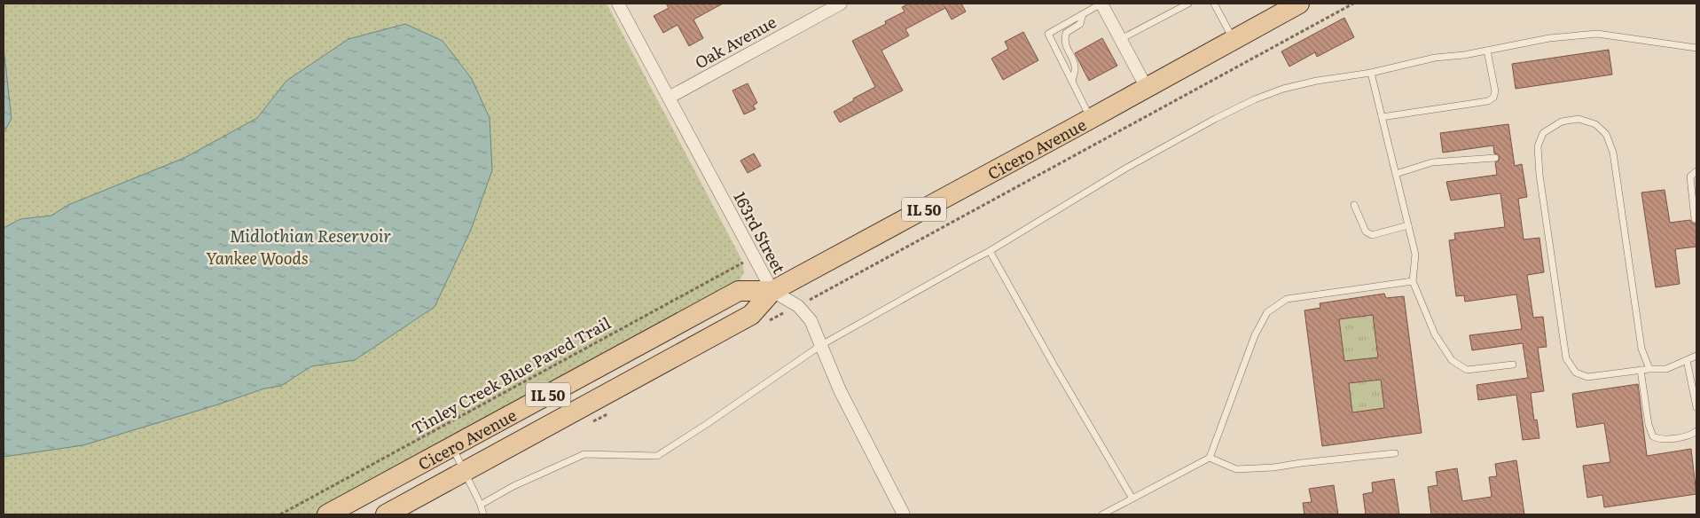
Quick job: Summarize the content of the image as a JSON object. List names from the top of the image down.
{
  "streets": {
    "main road": ["Cicero Avenue", "IL 50"],
    "street": ["Oak Avenue", "163rd Street"],
    "path": ["Tinley Creek Blue Paved Trail"]
  },
  "crossings": [
    ["Oak Avenue", "163rd Street"],
    ["Cicero Avenue", "163rd Street"],
    ["163rd Street", "Tinley Creek Blue Paved Trail"]
  ],
  "water": ["Midlothian Reservoir"],
  "parks": ["Yankee Woods"]
}
